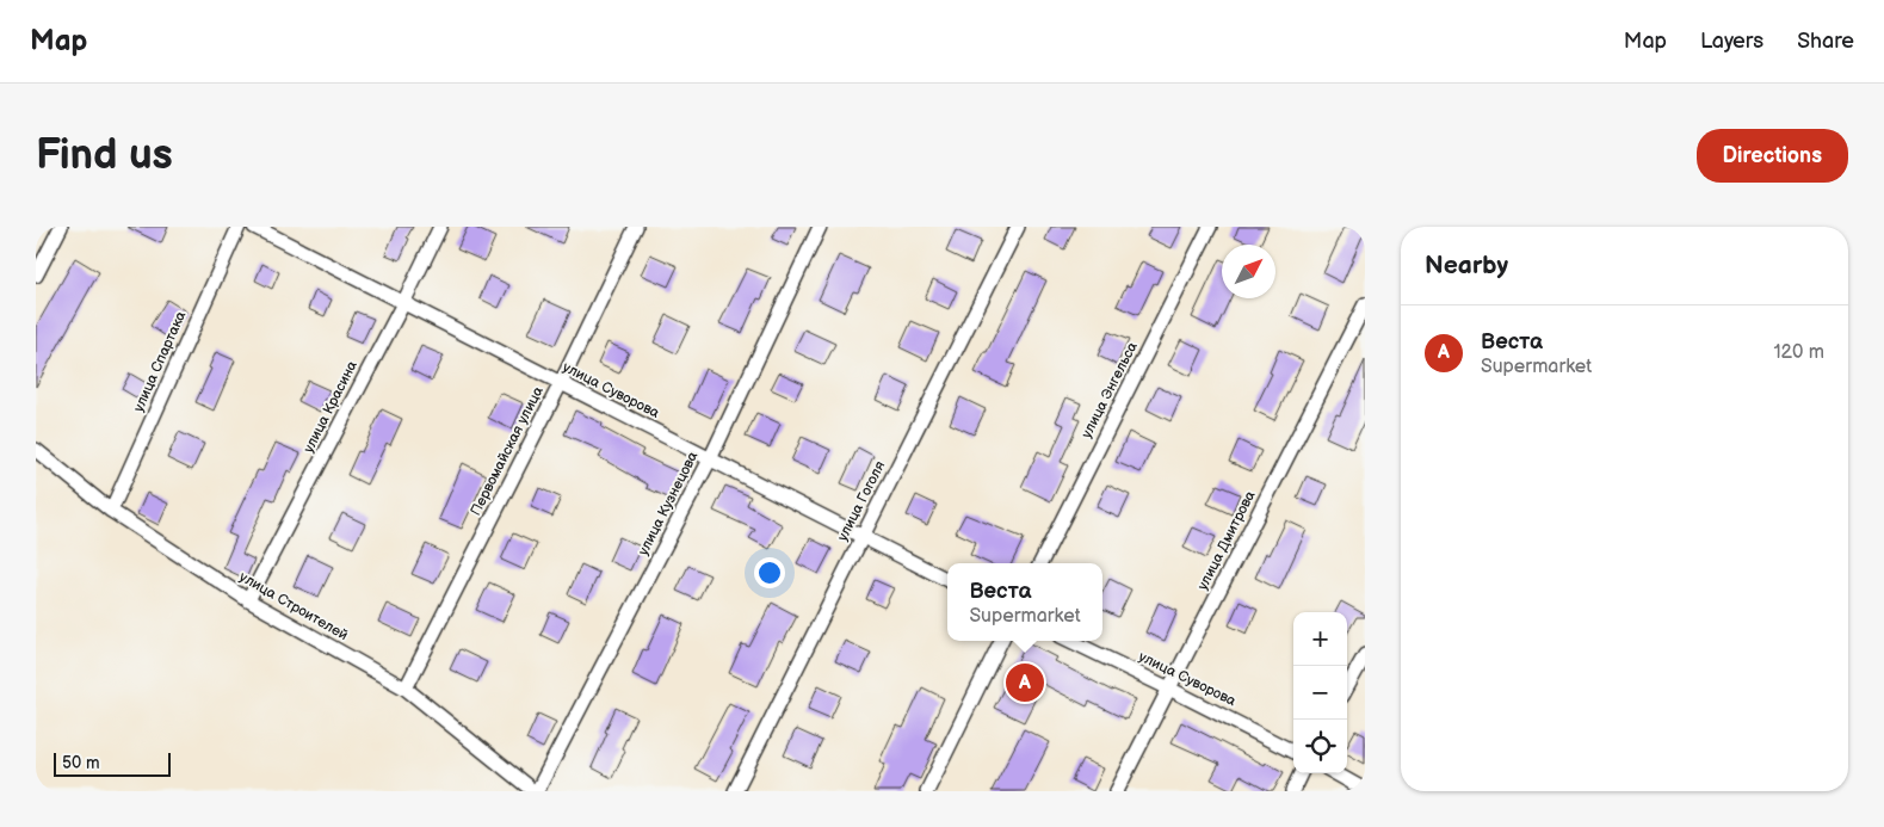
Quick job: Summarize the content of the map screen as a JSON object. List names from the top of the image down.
{
  "streets": {
    "street": [
      "улица Спартака",
      "улица Суворова",
      "улица Энгельса",
      "улица Красина",
      "Первомайская улица",
      "улица Гоголя",
      "улица Кузнецова",
      "улица Дмитрова",
      "улица Строителей"
    ]
  },
  "crossings": [
    ["улица Спартака", "улица Строителей"],
    ["улица Суворова", "улица Красина"],
    ["улица Суворова", "Первомайская улица"],
    ["улица Суворова", "улица Гоголя"],
    ["улица Суворова", "улица Кузнецова"],
    ["улица Суворова", "улица Дмитрова"],
    ["улица Красина", "улица Строителей"],
    ["Первомайская улица", "улица Строителей"],
    ["улица Кузнецова", "улица Строителей"]
  ],
  "scale_bar": "50 m",
  "north": "top right",
  "page": {
    "header": "Map",
    "nav": ["Map", "Layers", "Share"],
    "buttons": "Directions",
    "title": "Find us",
    "heading": "Nearby",
    "list": [
      {
        "mark": "A",
        "name": "Веста",
        "note": "Supermarket",
        "value": "120 m"
      }
    ],
    "popup": ["Веста", "Supermarket"],
    "map_buttons": ["+", "−"],
    "pins": "A",
    "scale": "50 m"
  }
}
